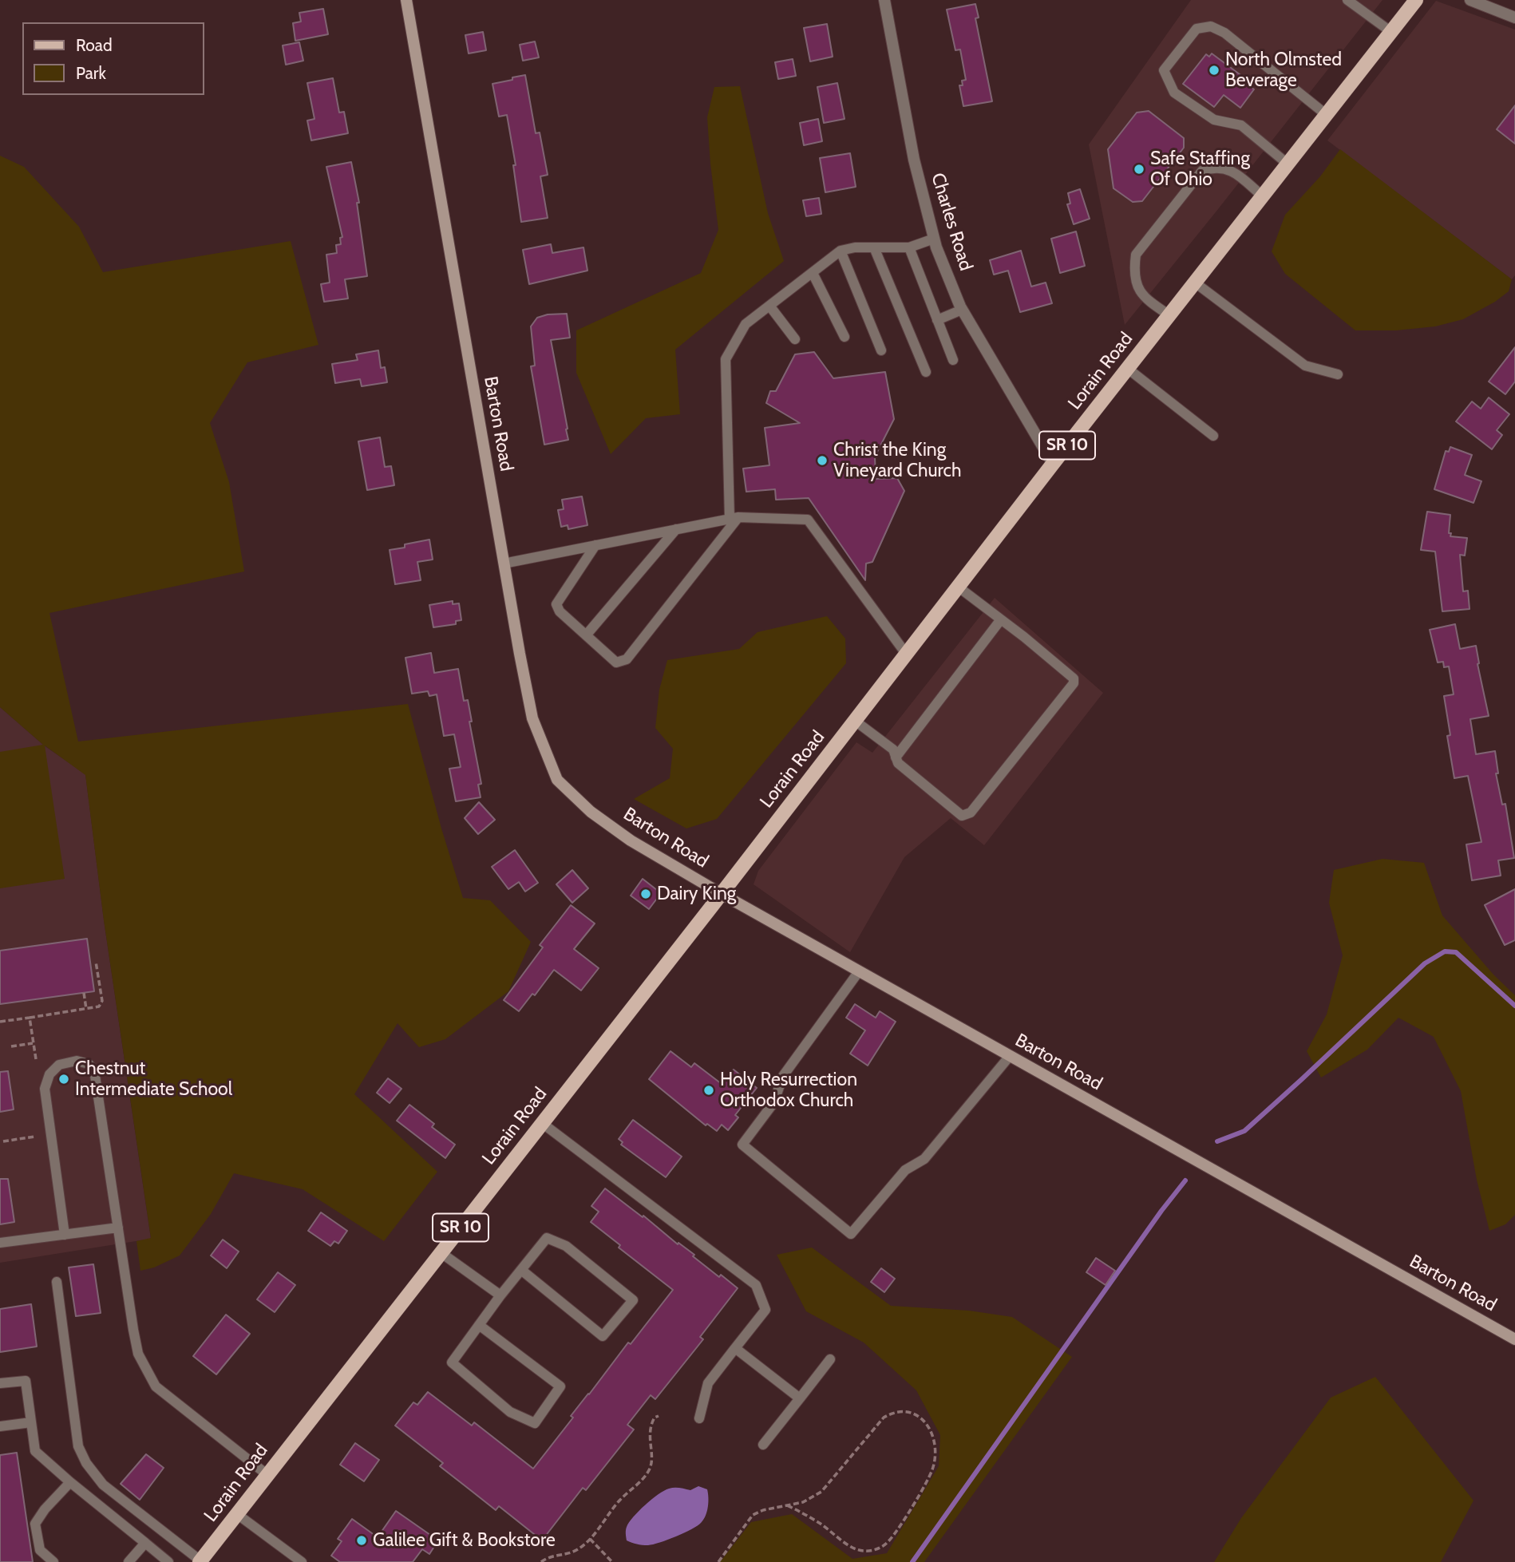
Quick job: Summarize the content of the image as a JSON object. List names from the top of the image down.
{
  "streets": {
    "main road": ["Lorain Road", "SR 10"],
    "street": ["Charles Road", "Barton Road"]
  },
  "crossings": [
    ["Charles Road", "Lorain Road"],
    ["Lorain Road", "Barton Road"]
  ],
  "places": [
    "North Olmsted Beverage",
    "Safe Staffing Of Ohio",
    "Christ the King Vineyard Church",
    "Dairy King",
    "Chestnut Intermediate School",
    "Holy Resurrection Orthodox Church",
    "Galilee Gift & Bookstore"
  ],
  "legend": ["Road", "Park"]
}
